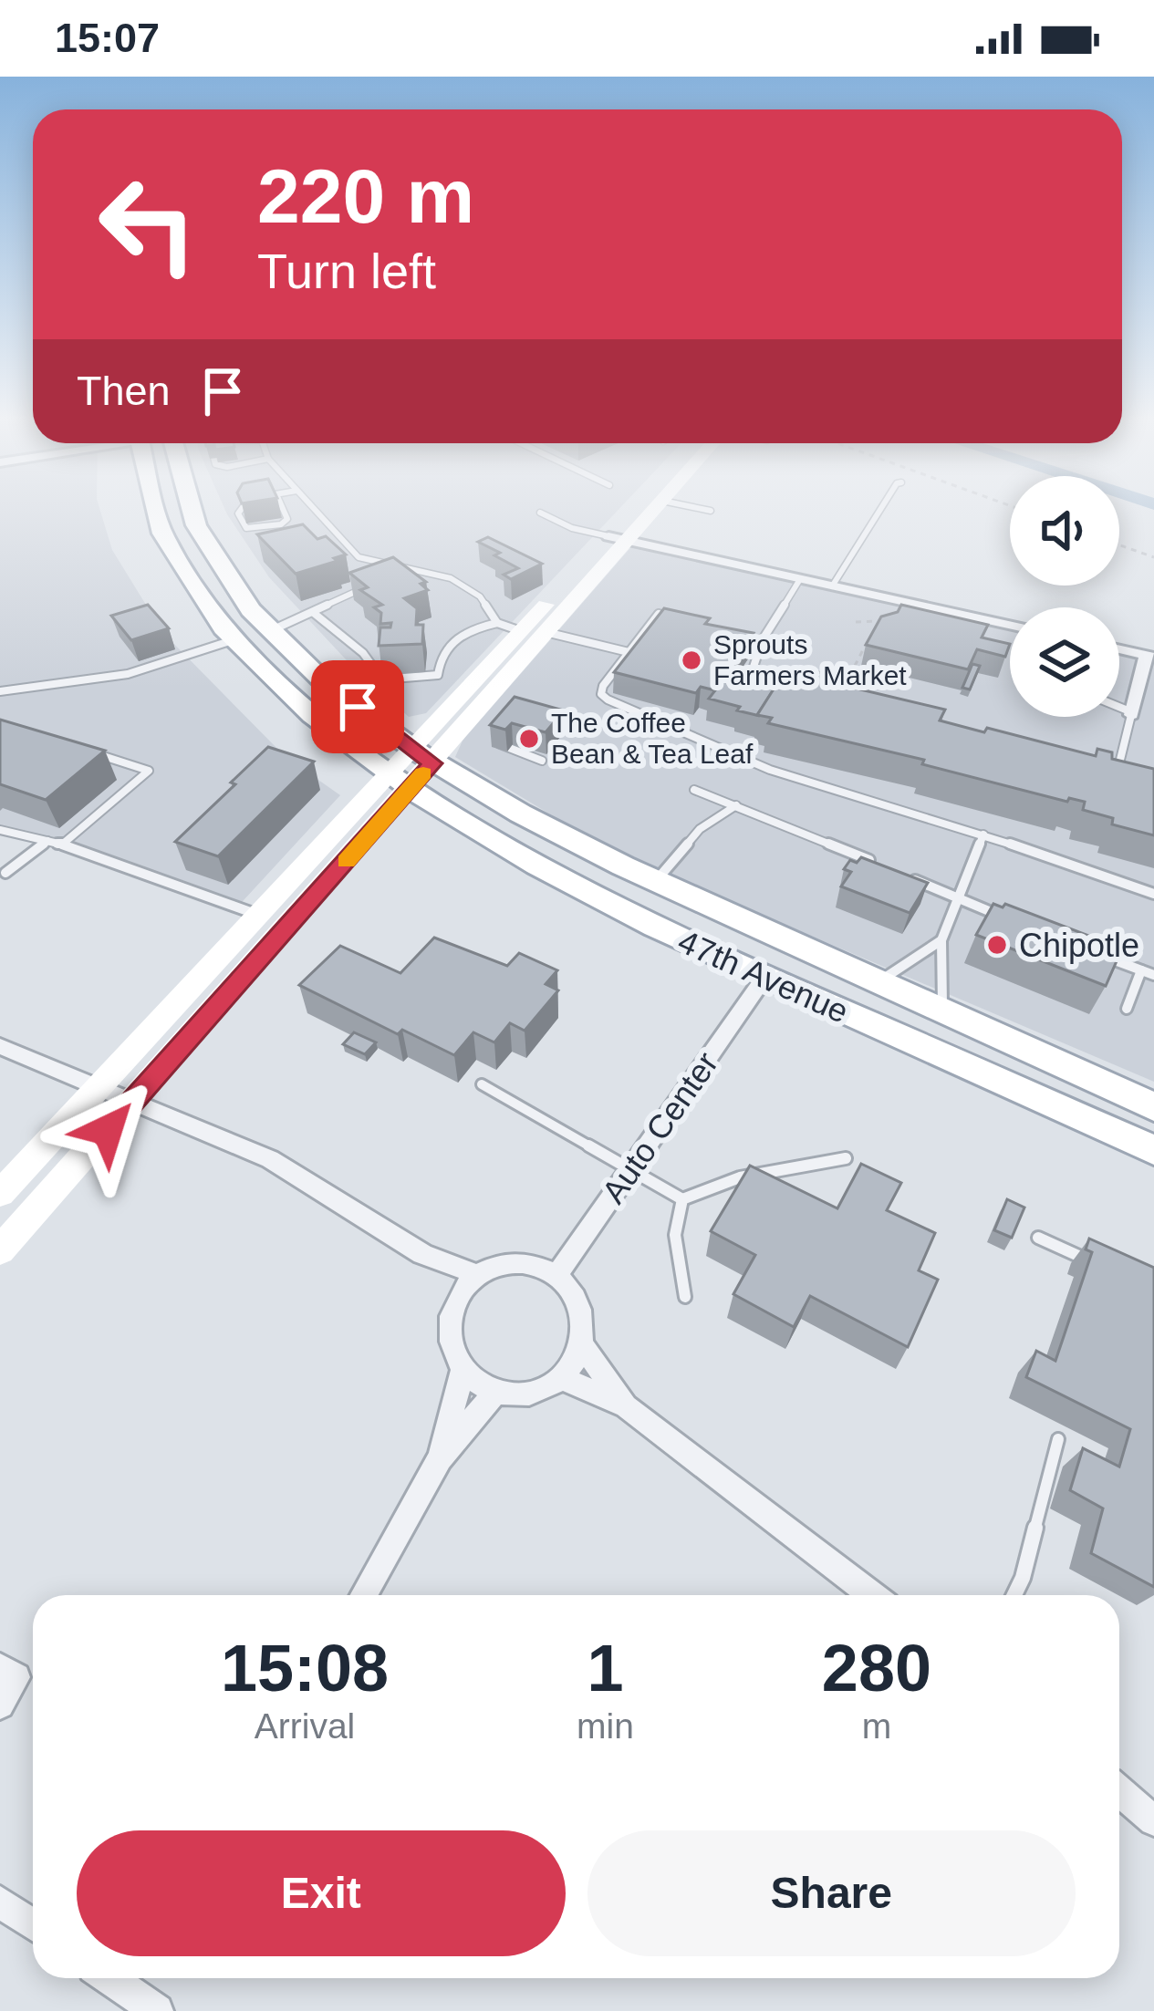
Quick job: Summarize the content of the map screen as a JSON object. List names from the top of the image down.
{
  "streets": {
    "main road": ["47th Avenue"],
    "street": ["Auto Center"]
  },
  "crossings": [
    ["47th Avenue", "Auto Center"]
  ],
  "places": ["Sprouts Farmers Market", "The Coffee Bean & Tea Leaf", "Chipotle"],
  "page": {
    "status": "15:07",
    "turn": ["220 m", "Turn left"],
    "then": "Then",
    "eta": [
      "15:08",
      "Arrival",
      "1",
      "min",
      "280",
      "m"
    ],
    "buttons": ["Exit", "Share"]
  }
}
